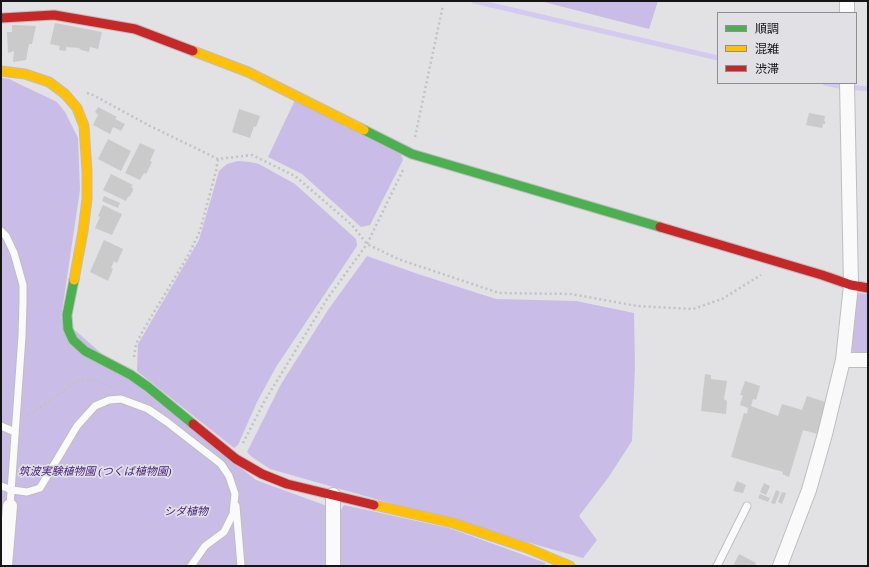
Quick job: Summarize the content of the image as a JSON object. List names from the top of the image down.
{
  "parks": ["筑波実験植物園 (つくば植物園)", "シダ植物"],
  "legend": ["順調", "混雑", "渋滞"]
}
